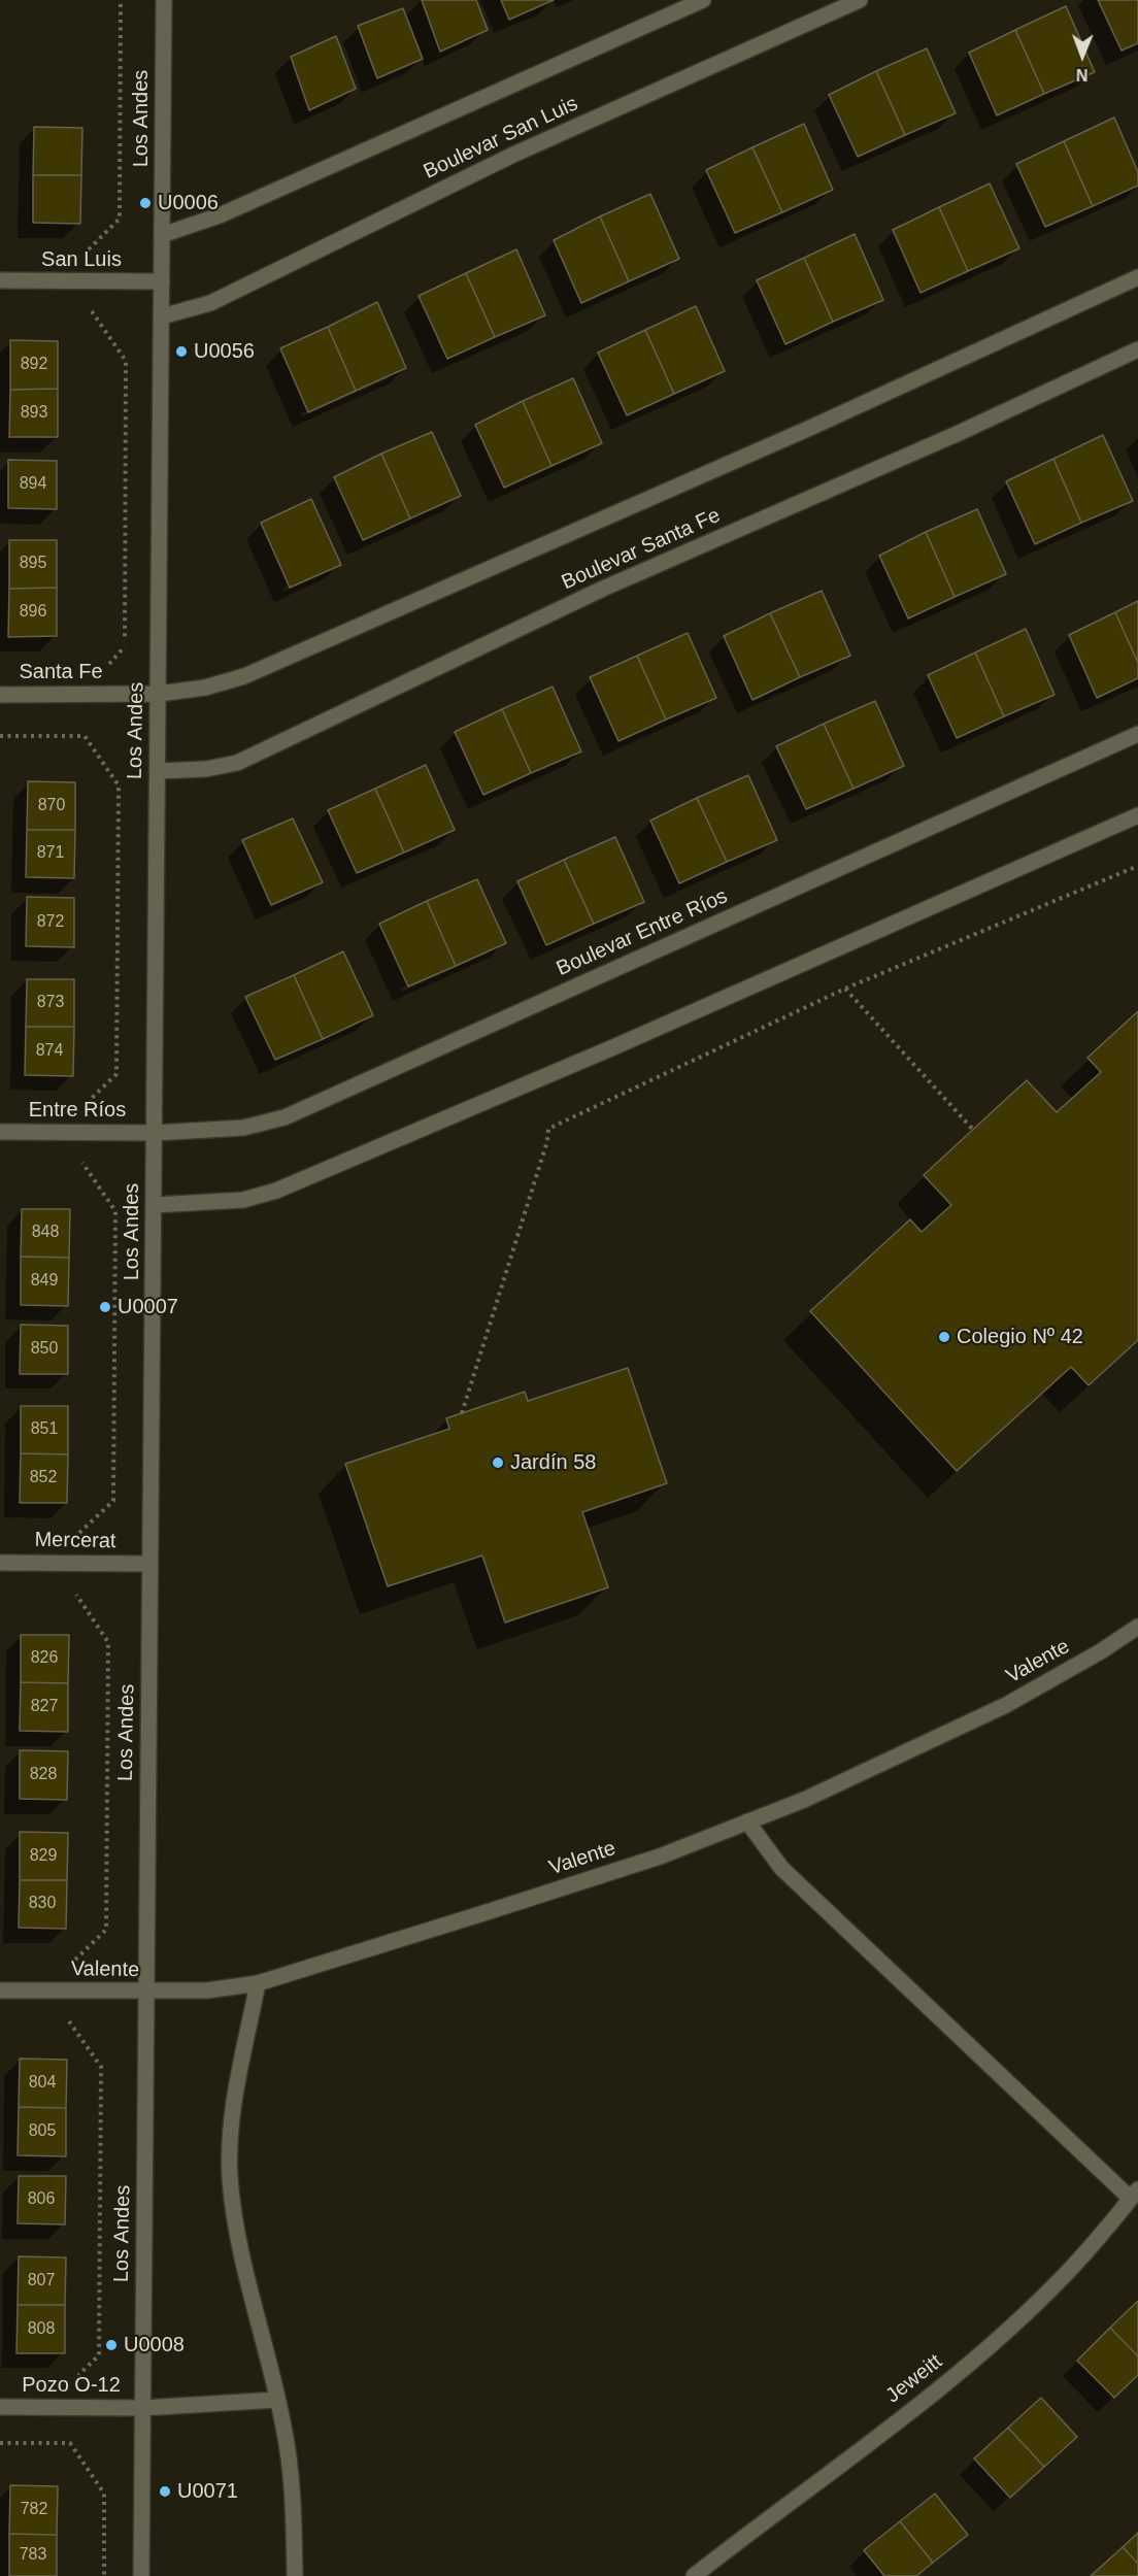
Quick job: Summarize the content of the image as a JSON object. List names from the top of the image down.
{
  "streets": {
    "street": [
      "Los Andes",
      "Boulevar San Luis",
      "San Luis",
      "Boulevar Santa Fe",
      "Santa Fe",
      "Boulevar Entre Ríos",
      "Entre Ríos",
      "Mercerat",
      "Valente",
      "Jeweitt",
      "Pozo O-12"
    ]
  },
  "crossings": [
    ["Los Andes", "Boulevar San Luis"],
    ["Los Andes", "San Luis"],
    ["Los Andes", "Boulevar Santa Fe"],
    ["Los Andes", "Santa Fe"],
    ["Los Andes", "Boulevar Entre Ríos"],
    ["Los Andes", "Entre Ríos"],
    ["Los Andes", "Mercerat"],
    ["Los Andes", "Valente"],
    ["Los Andes", "Pozo O-12"],
    ["Boulevar Entre Ríos", "Entre Ríos"]
  ],
  "places": [
    "U0006",
    "U0056",
    "U0007",
    "Colegio Nº 42",
    "Jardín 58",
    "U0008",
    "U0071"
  ],
  "house_numbers": [
    "892",
    "893",
    "894",
    "895",
    "896",
    "870",
    "871",
    "872",
    "873",
    "874",
    "848",
    "849",
    "850",
    "851",
    "852",
    "826",
    "827",
    "828",
    "829",
    "830",
    "804",
    "805",
    "806",
    "807",
    "808",
    "782",
    "783"
  ],
  "north": "bottom"
}
